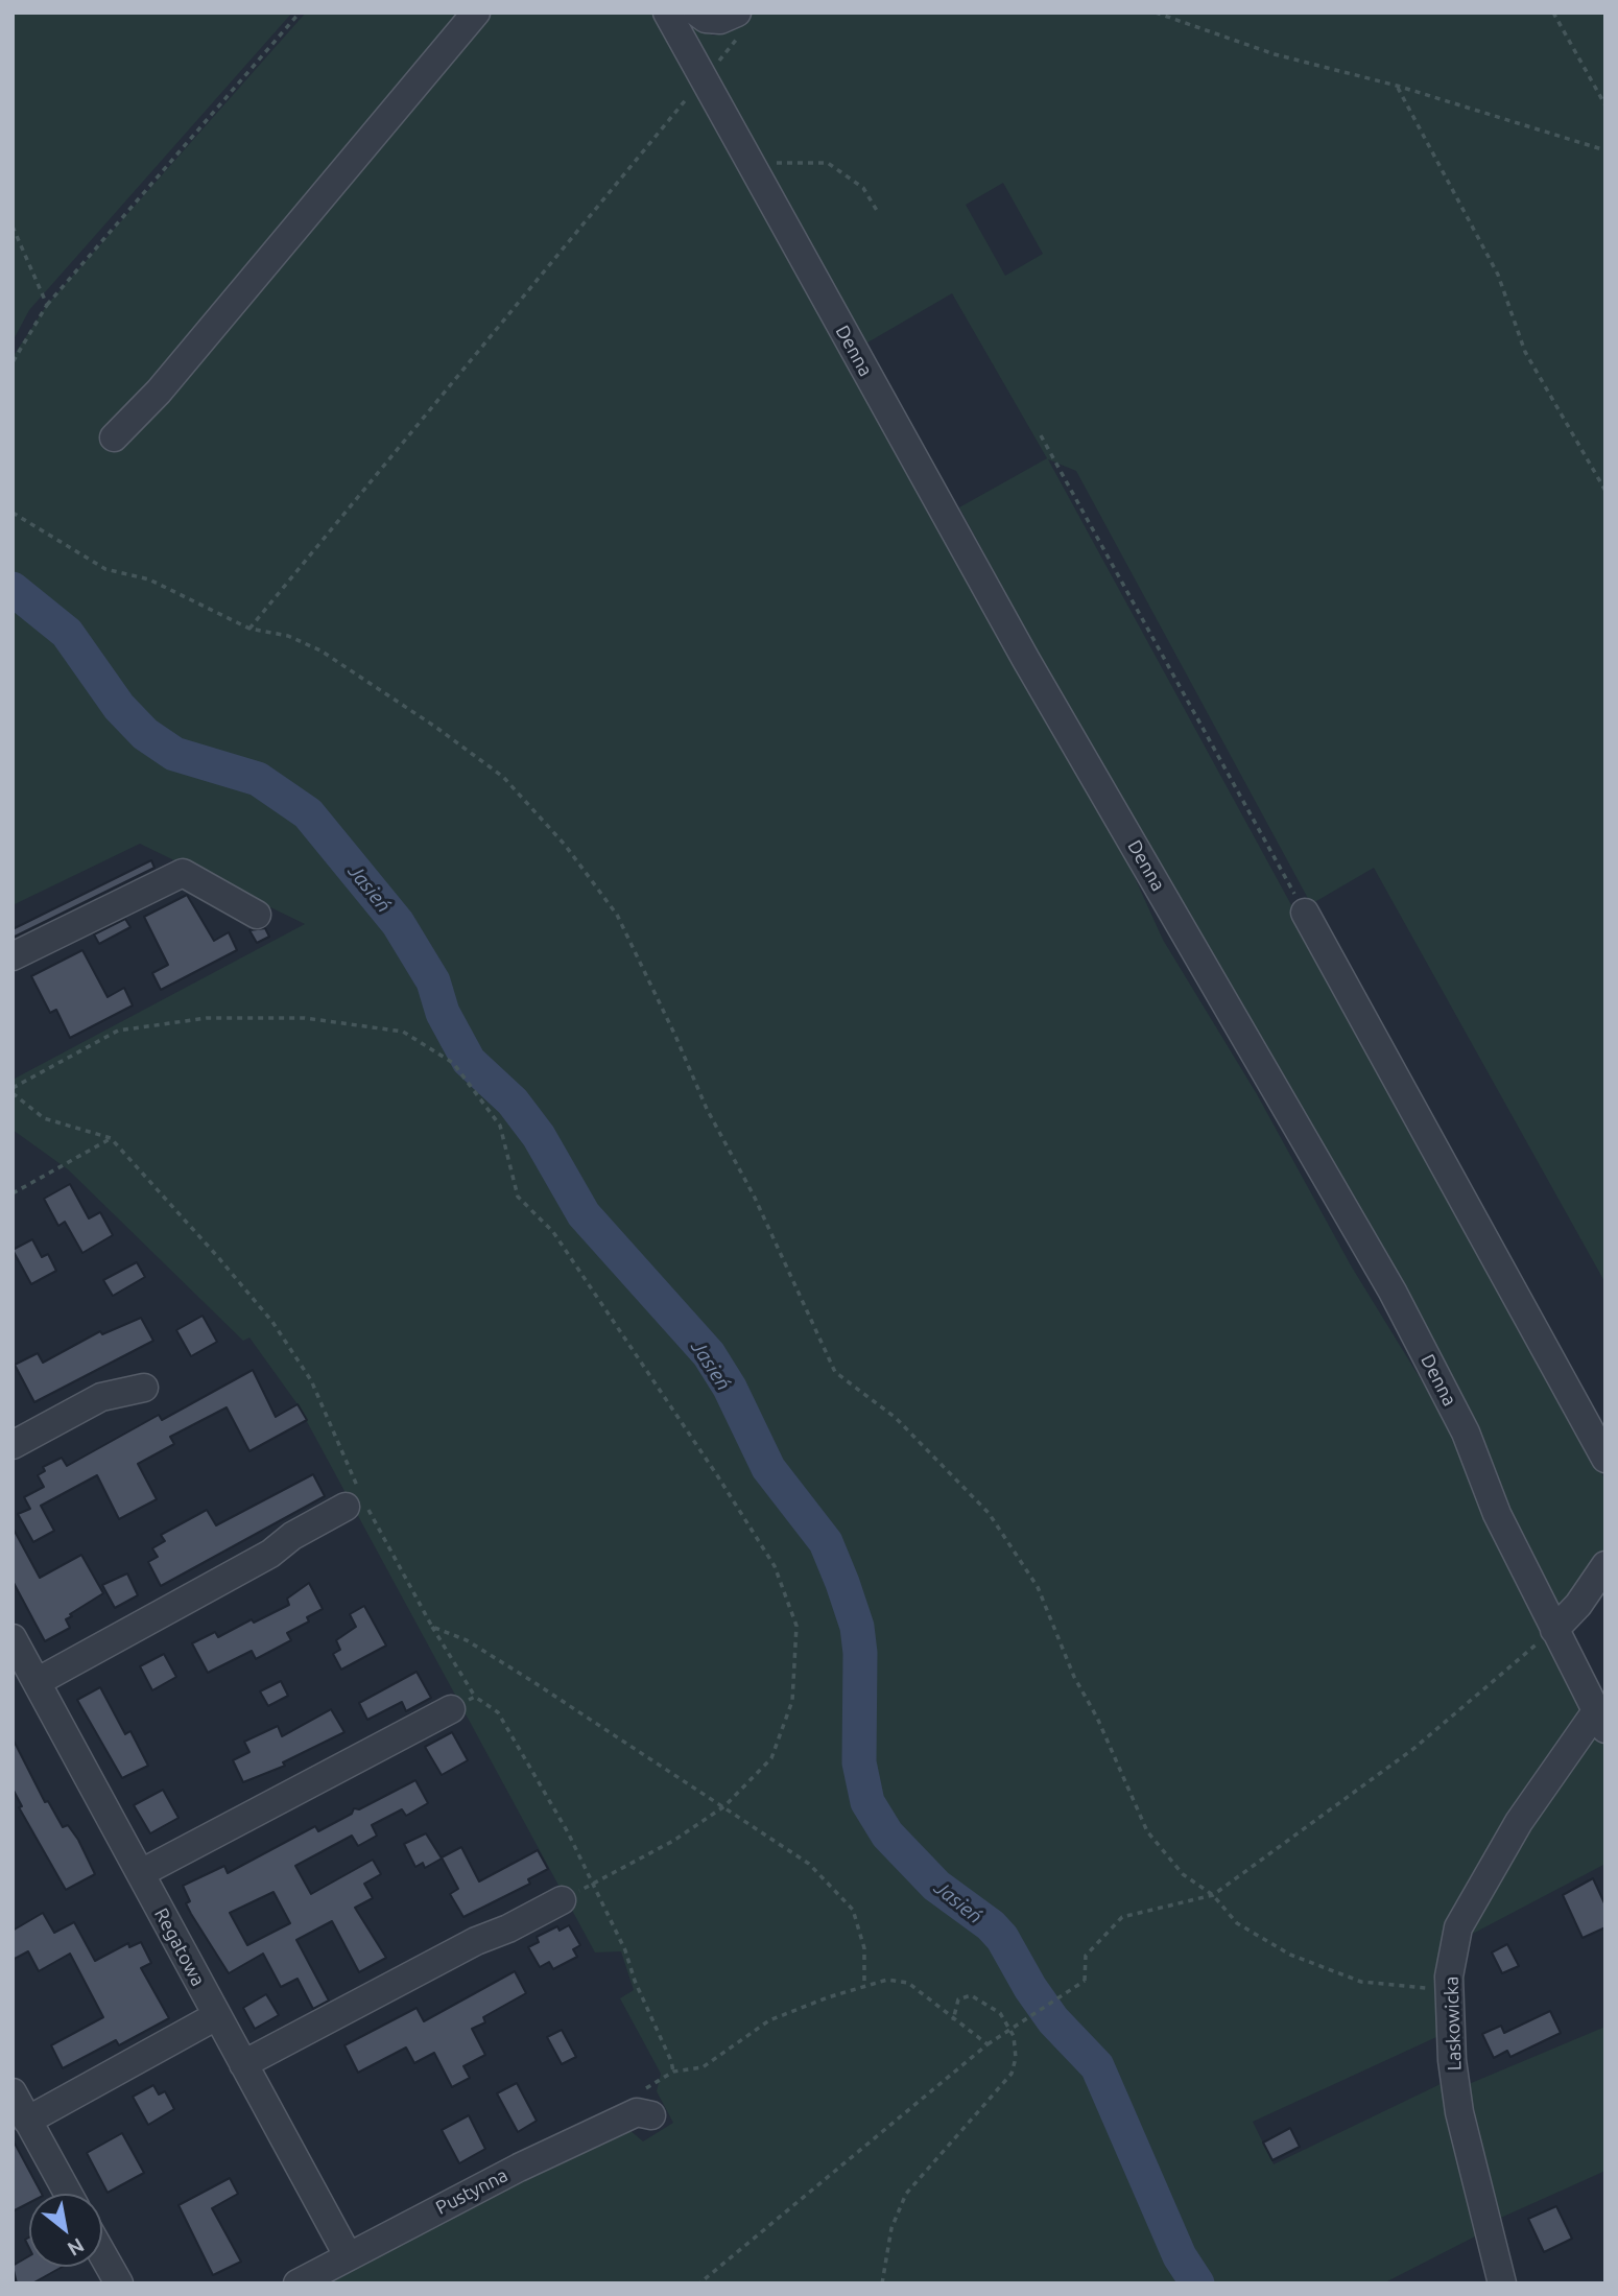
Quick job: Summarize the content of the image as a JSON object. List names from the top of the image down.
{
  "streets": {
    "street": [
      "Denna",
      "Regatowa",
      "Laskowicka",
      "Pustynna"
    ]
  },
  "crossings": [
    ["Denna", "Laskowicka"],
    ["Regatowa", "Pustynna"]
  ],
  "water": ["Jasień"],
  "north": "bottom right"
}
